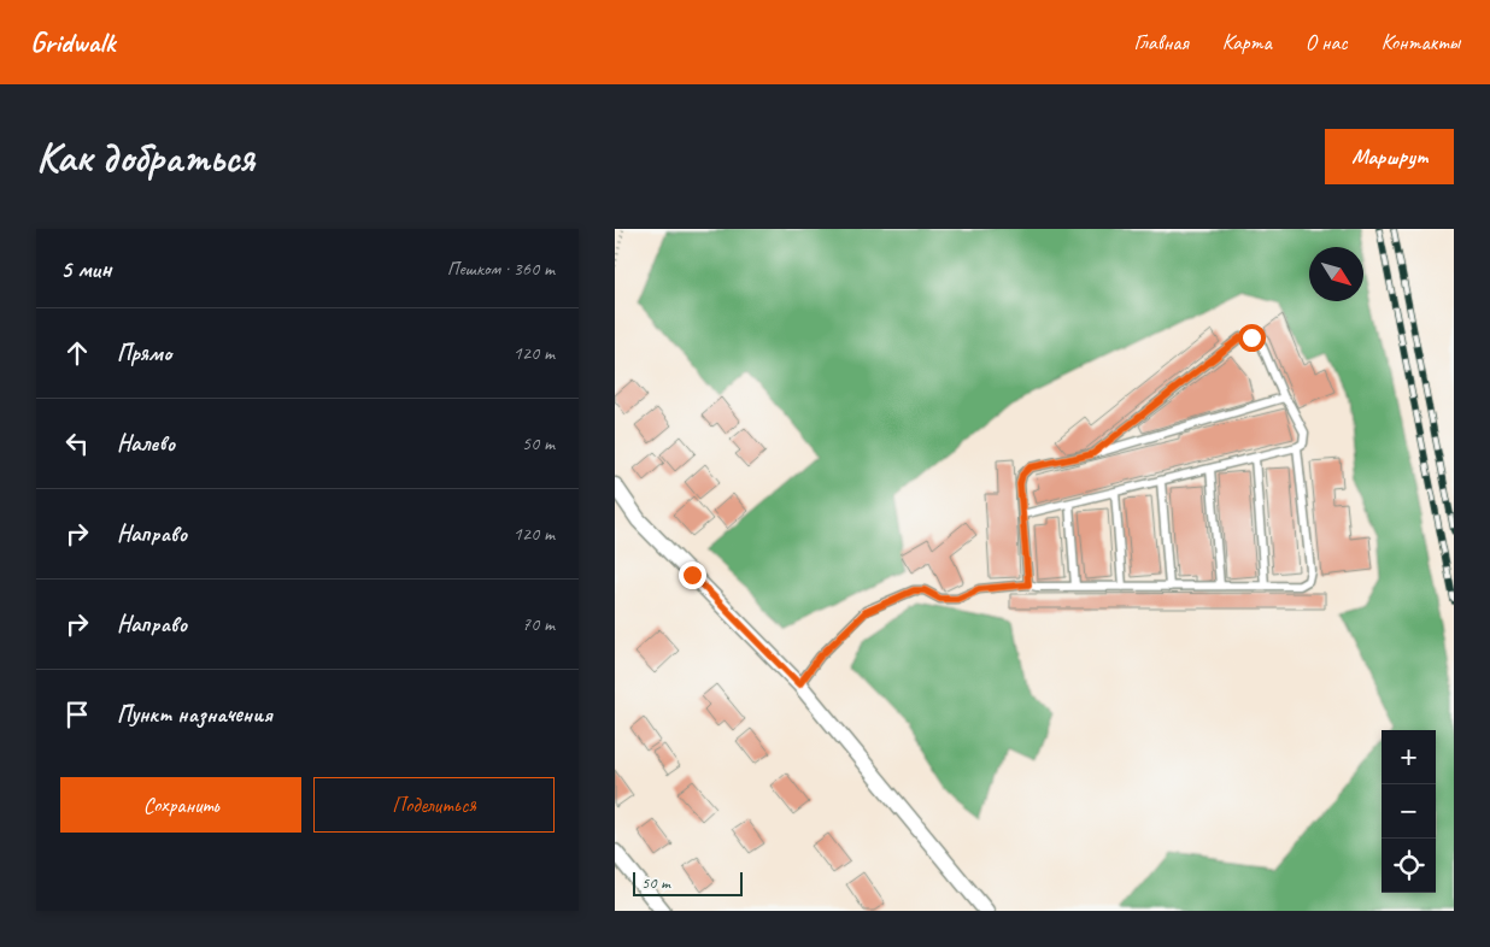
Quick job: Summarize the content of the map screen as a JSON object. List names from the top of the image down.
{
  "scale_bar": "50 m",
  "north": "bottom right",
  "page": {
    "header": "Gridwalk",
    "nav": [
      "Главная",
      "Карта",
      "О нас",
      "Контакты"
    ],
    "buttons": [
      "Маршрут",
      ["Сохранить", "Поделиться"]
    ],
    "title": "Как добраться",
    "heading": ["5 мин", "Пешком · 360 m"],
    "list": [
      ["Прямо", "120 m"],
      ["Налево", "50 m"],
      ["Направо", "120 m"],
      ["Направо", "70 m"],
      "Пункт назначения"
    ],
    "map_buttons": ["+", "−"],
    "scale": "50 m"
  }
}
